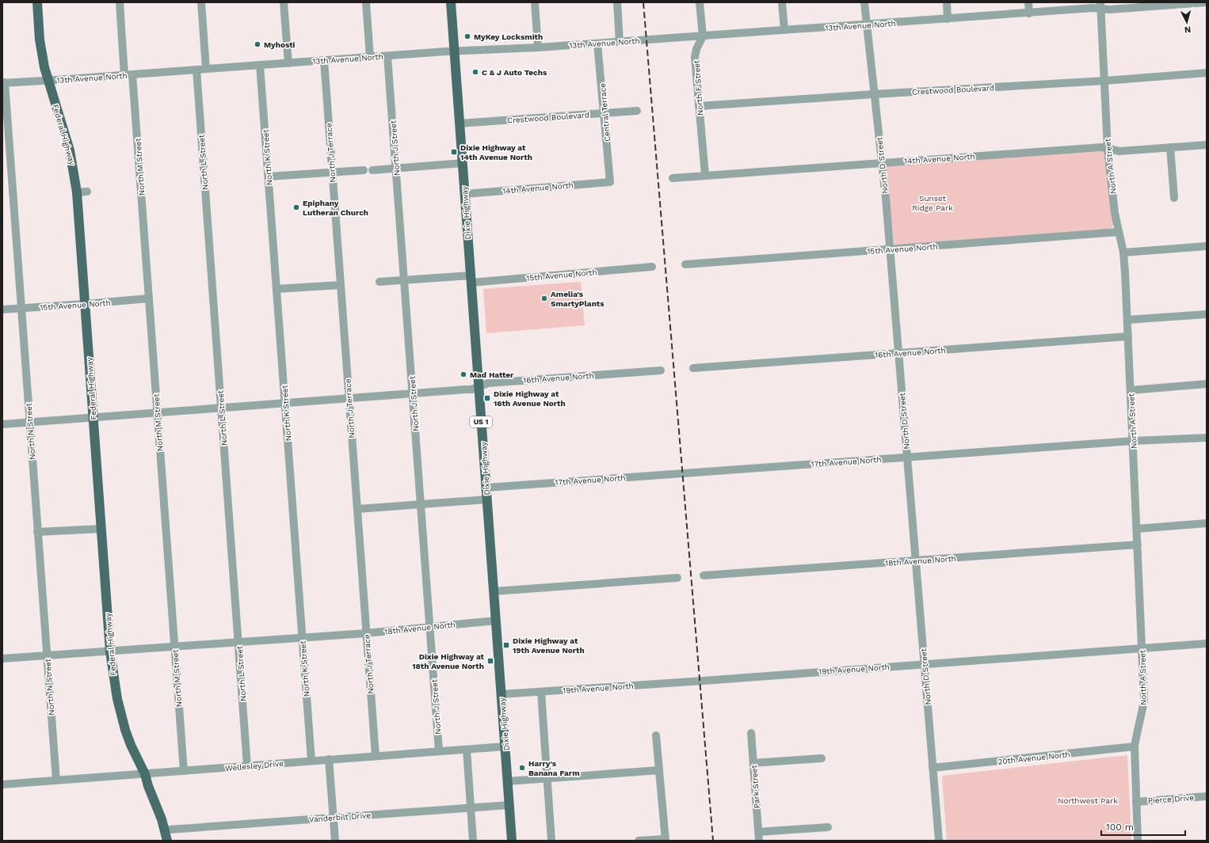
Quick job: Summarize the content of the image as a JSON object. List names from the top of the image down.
{
  "streets": {
    "main road": ["Federal Highway", "Dixie Highway", "US 1"],
    "street": [
      "13th Avenue North",
      "North F Street",
      "Crestwood Boulevard",
      "Central Terrace",
      "North J Street",
      "North J Terrace",
      "North K Street",
      "14th Avenue North",
      "North L Street",
      "North D Street",
      "North A Street",
      "North M Street",
      "15th Avenue North",
      "16th Avenue North",
      "North N Street",
      "17th Avenue North",
      "18th Avenue North",
      "19th Avenue North",
      "20th Avenue North",
      "Wellesley Drive",
      "Park Street",
      "Pierce Drive",
      "Vanderbilt Drive"
    ]
  },
  "crossings": [
    ["13th Avenue North", "North F Street"],
    ["13th Avenue North", "Central Terrace"],
    ["13th Avenue North", "Federal Highway"],
    ["13th Avenue North", "North J Street"],
    ["13th Avenue North", "North J Terrace"],
    ["13th Avenue North", "North K Street"],
    ["13th Avenue North", "North L Street"],
    ["13th Avenue North", "North D Street"],
    ["13th Avenue North", "North A Street"],
    ["13th Avenue North", "North M Street"],
    ["13th Avenue North", "Dixie Highway"],
    ["13th Avenue North", "North N Street"],
    ["North F Street", "Crestwood Boulevard"],
    ["North F Street", "14th Avenue North"],
    ["Crestwood Boulevard", "Central Terrace"],
    ["Crestwood Boulevard", "North D Street"],
    ["Crestwood Boulevard", "North A Street"],
    ["Crestwood Boulevard", "Dixie Highway"],
    ["Central Terrace", "14th Avenue North"],
    ["Federal Highway", "15th Avenue North"],
    ["Federal Highway", "16th Avenue North"],
    ["Federal Highway", "18th Avenue North"],
    ["Federal Highway", "Wellesley Drive"],
    ["Federal Highway", "Vanderbilt Drive"],
    ["North J Street", "15th Avenue North"],
    ["North J Street", "16th Avenue North"],
    ["North J Street", "18th Avenue North"],
    ["North J Street", "Wellesley Drive"],
    ["North J Terrace", "16th Avenue North"],
    ["North J Terrace", "18th Avenue North"],
    ["North J Terrace", "Wellesley Drive"],
    ["North K Street", "16th Avenue North"],
    ["North K Street", "18th Avenue North"],
    ["North K Street", "Wellesley Drive"],
    ["14th Avenue North", "North D Street"],
    ["14th Avenue North", "North A Street"],
    ["14th Avenue North", "Dixie Highway"],
    ["North L Street", "16th Avenue North"],
    ["North L Street", "18th Avenue North"],
    ["North L Street", "Wellesley Drive"],
    ["North D Street", "15th Avenue North"],
    ["North D Street", "16th Avenue North"],
    ["North D Street", "17th Avenue North"],
    ["North D Street", "18th Avenue North"],
    ["North D Street", "19th Avenue North"],
    ["North D Street", "20th Avenue North"],
    ["North A Street", "15th Avenue North"],
    ["North A Street", "16th Avenue North"],
    ["North A Street", "17th Avenue North"],
    ["North A Street", "18th Avenue North"],
    ["North A Street", "19th Avenue North"],
    ["North A Street", "20th Avenue North"],
    ["North A Street", "Pierce Drive"],
    ["North M Street", "15th Avenue North"],
    ["North M Street", "16th Avenue North"],
    ["North M Street", "18th Avenue North"],
    ["North M Street", "Wellesley Drive"],
    ["Dixie Highway", "15th Avenue North"],
    ["Dixie Highway", "16th Avenue North"],
    ["Dixie Highway", "17th Avenue North"],
    ["Dixie Highway", "18th Avenue North"],
    ["Dixie Highway", "19th Avenue North"],
    ["Dixie Highway", "Wellesley Drive"],
    ["Dixie Highway", "Vanderbilt Drive"],
    ["15th Avenue North", "North N Street"],
    ["16th Avenue North", "North N Street"],
    ["North N Street", "18th Avenue North"],
    ["North N Street", "Wellesley Drive"]
  ],
  "parks": ["Sunset Ridge Park", "Northwest Park"],
  "places": {
    "other": [
      "MyKey Locksmith",
      "Myhosti",
      "C & J Auto Techs",
      "Epiphany Lutheran Church",
      "Amelia's SmartyPlants",
      "Mad Hatter",
      "Harry's Banana Farm"
    ],
    "transit": [
      "Dixie Highway at 14th Avenue North",
      "Dixie Highway at 16th Avenue North",
      "Dixie Highway at 19th Avenue North",
      "Dixie Highway at 18th Avenue North"
    ]
  },
  "scale_bar": "100 m",
  "north": "bottom"
}
